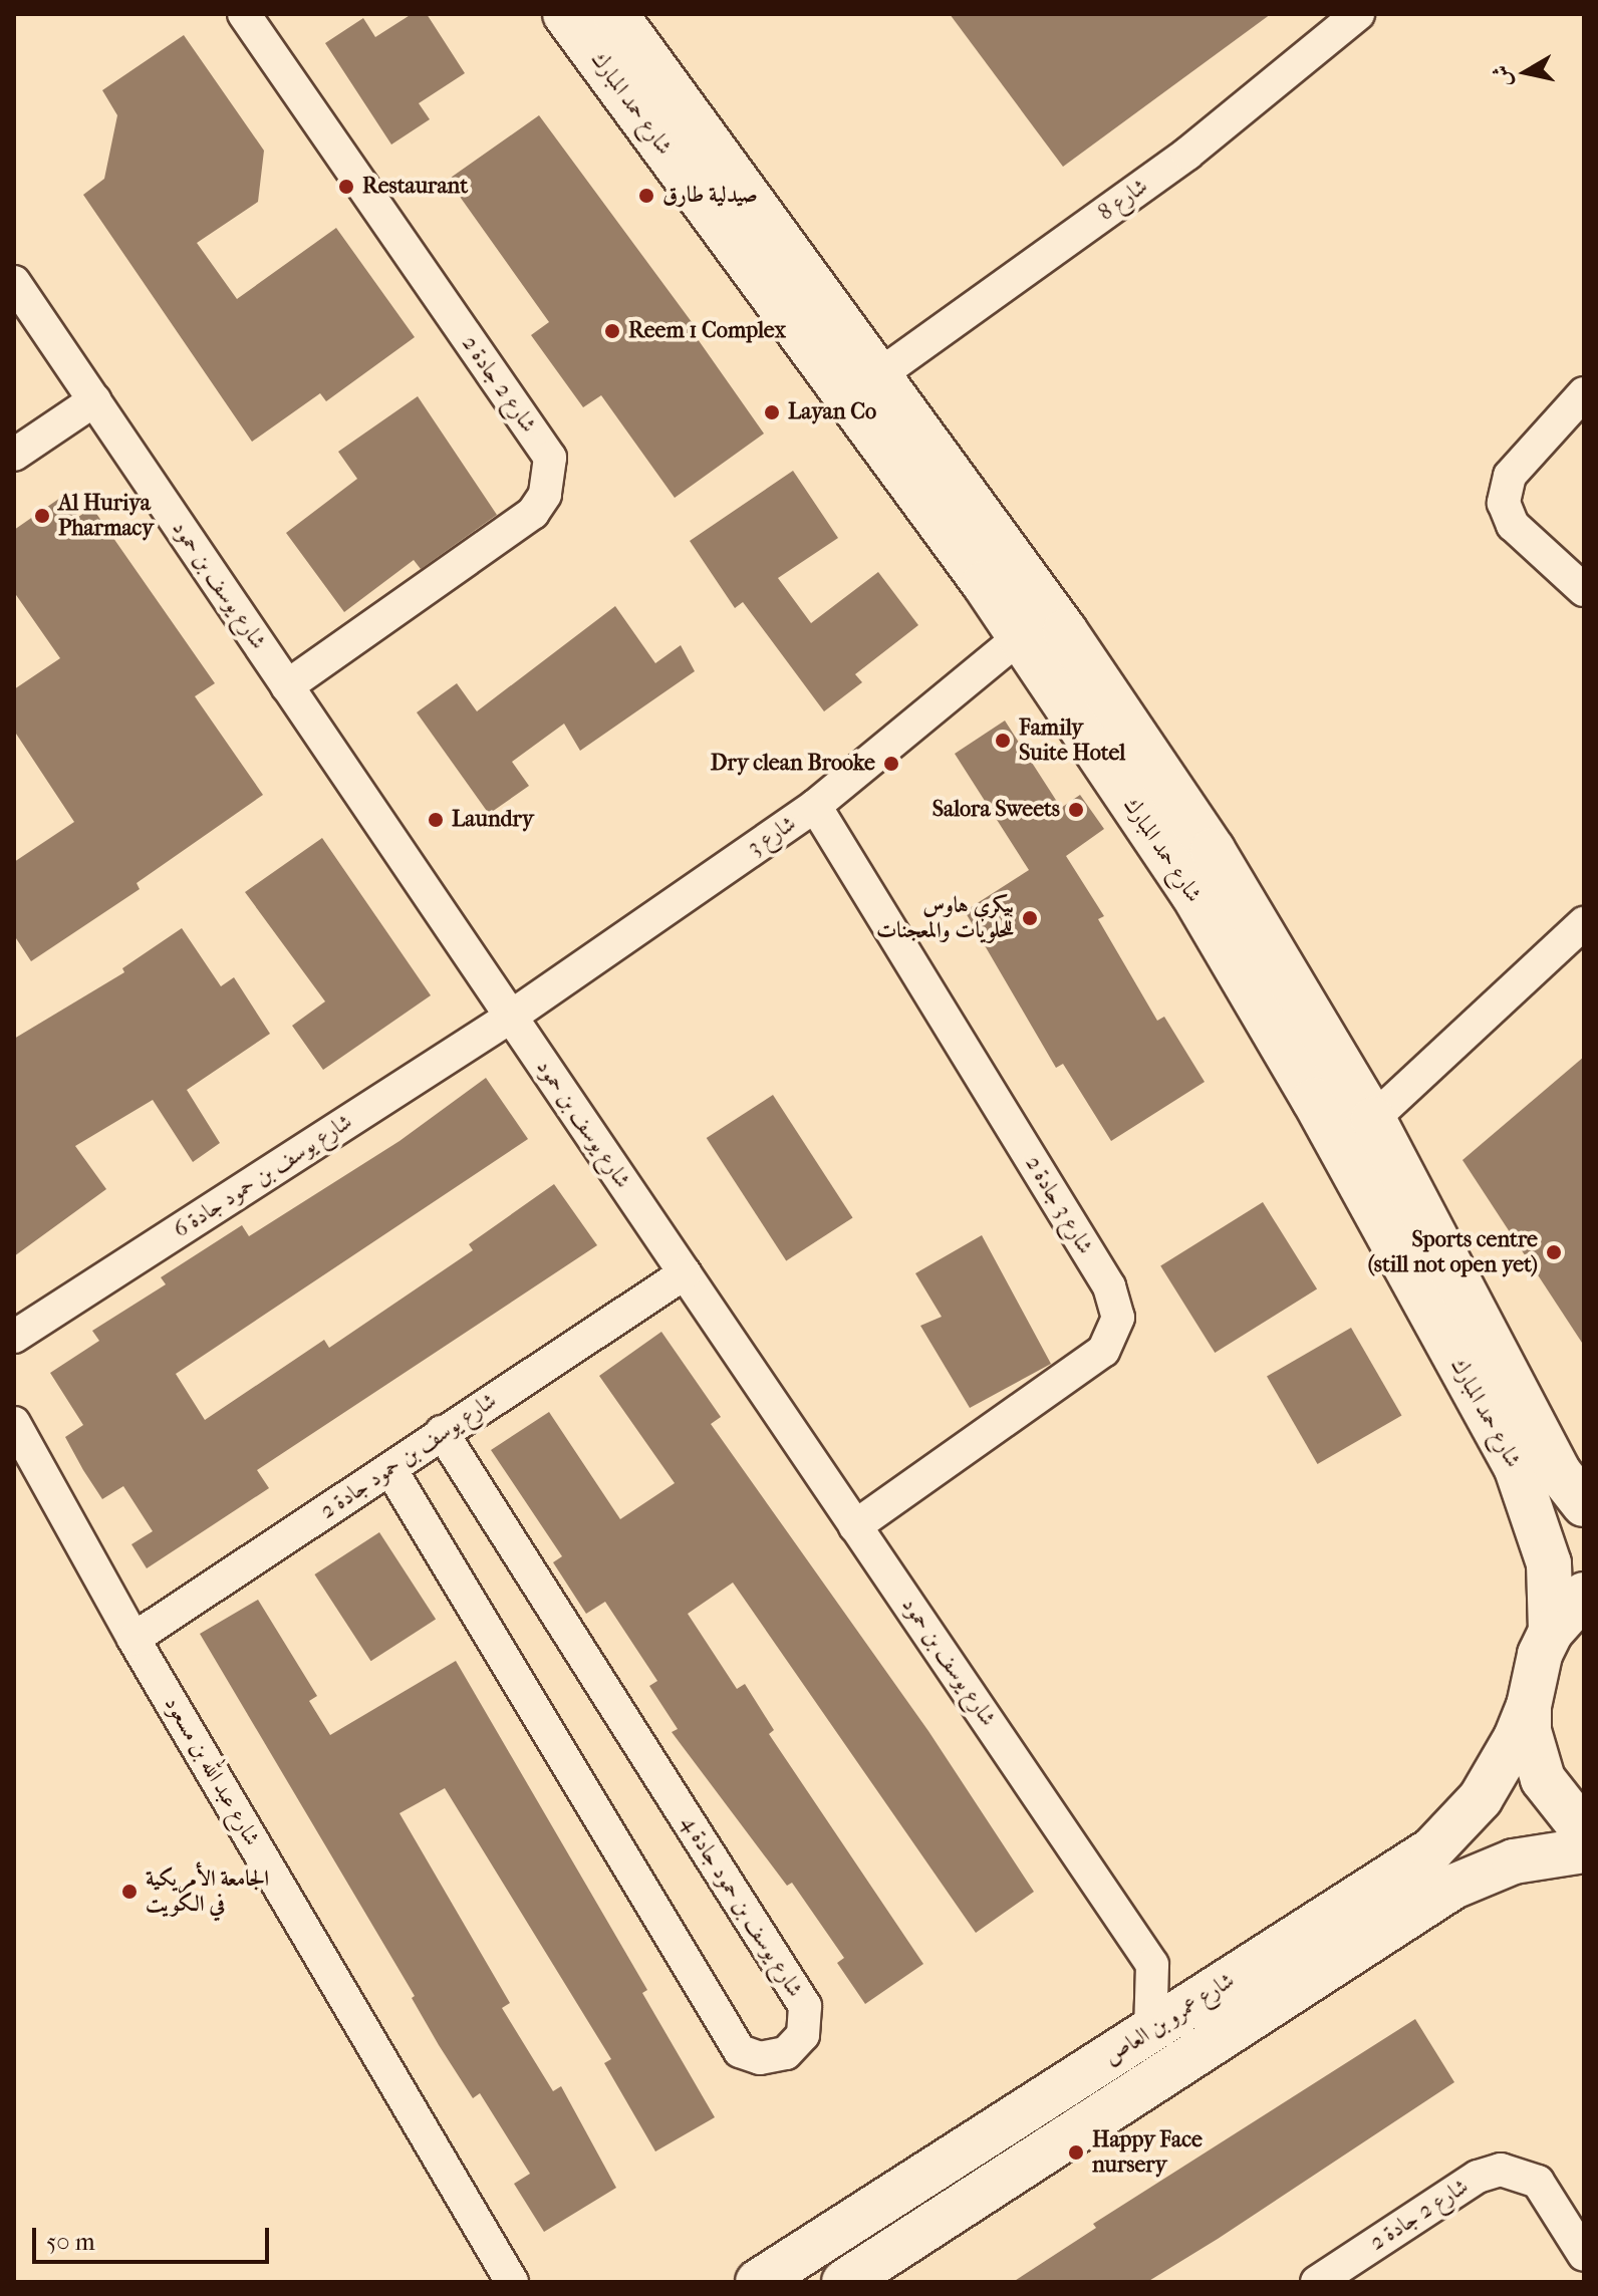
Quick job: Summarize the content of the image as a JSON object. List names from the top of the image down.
{
  "streets": {
    "main road": ["شارع حمد المبارك", "شارع عمرو بن العاص"],
    "street": [
      "شارع 8",
      "شارع 2 جادة 2",
      "شارع يوسف بن حمود",
      "شارع 3",
      "شارع يوسف بن حمود جادة 6",
      "شارع 3 جادة 2",
      "شارع يوسف بن حمود جادة 2",
      "شارع عبد الله بن مسعود",
      "شارع يوسف بن حمود جادة 4"
    ]
  },
  "crossings": [
    ["شارع حمد المبارك", "شارع 8"],
    ["شارع حمد المبارك", "شارع 3"],
    ["شارع 2 جادة 2", "شارع يوسف بن حمود"],
    ["شارع يوسف بن حمود", "شارع 3"],
    ["شارع يوسف بن حمود", "شارع يوسف بن حمود جادة 6"],
    ["شارع يوسف بن حمود", "شارع 3 جادة 2"],
    ["شارع يوسف بن حمود", "شارع يوسف بن حمود جادة 2"],
    ["شارع 3", "شارع يوسف بن حمود جادة 6"],
    ["شارع 3", "شارع 3 جادة 2"],
    ["شارع يوسف بن حمود جادة 2", "شارع عبد الله بن مسعود"],
    ["شارع يوسف بن حمود جادة 2", "شارع يوسف بن حمود جادة 4"]
  ],
  "places": [
    "Restaurant",
    "صيدلية طارق",
    "Reem 1 Complex",
    "Layan Co",
    "Al Huriya Pharmacy",
    "Family Suite Hotel",
    "Dry clean Brooke",
    "Salora Sweets",
    "Laundry",
    "بيكري هاوس للحلويات والمعجنات",
    "Sports centre (still not open yet)",
    "الجامعة الأمريكية في الكويت",
    "Happy Face nursery"
  ],
  "scale_bar": "50 m",
  "north": "left"
}
